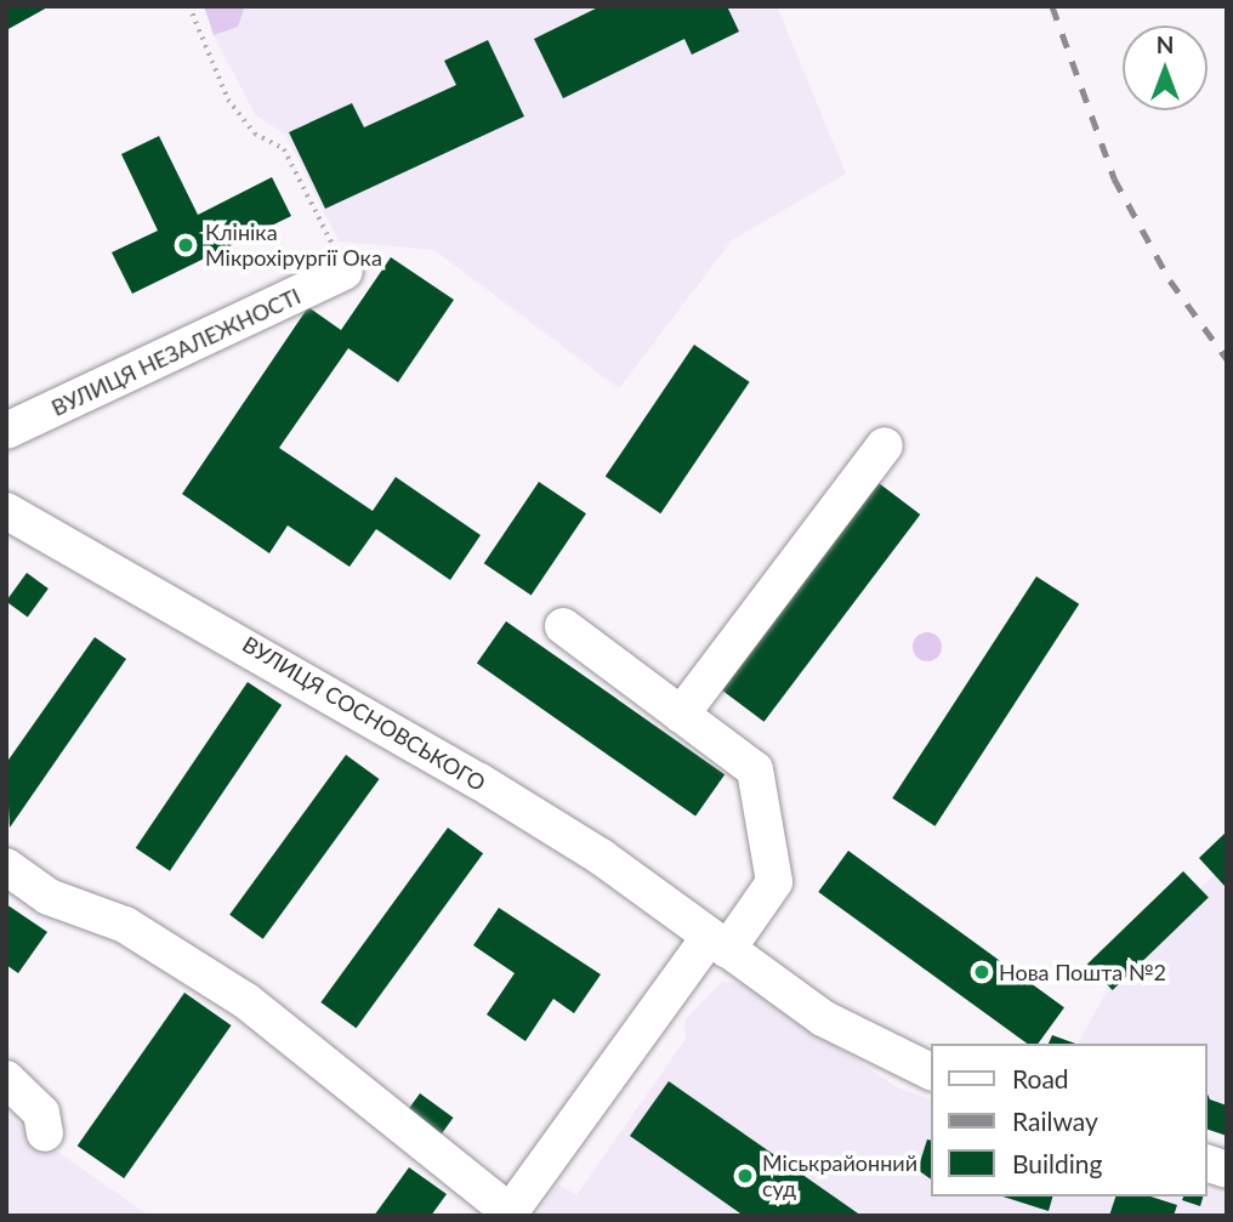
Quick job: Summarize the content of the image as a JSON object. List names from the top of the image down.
{
  "streets": {
    "street": ["ВУЛИЦЯ НЕЗАЛЕЖНОСТІ", "ВУЛИЦЯ СОСНОВСЬКОГО"]
  },
  "places": ["Клініка Мікрохірургії Ока", "Нова Пошта №2", "Міськрайонний суд"],
  "legend": ["Road", "Railway", "Building"],
  "north": "top"
}
